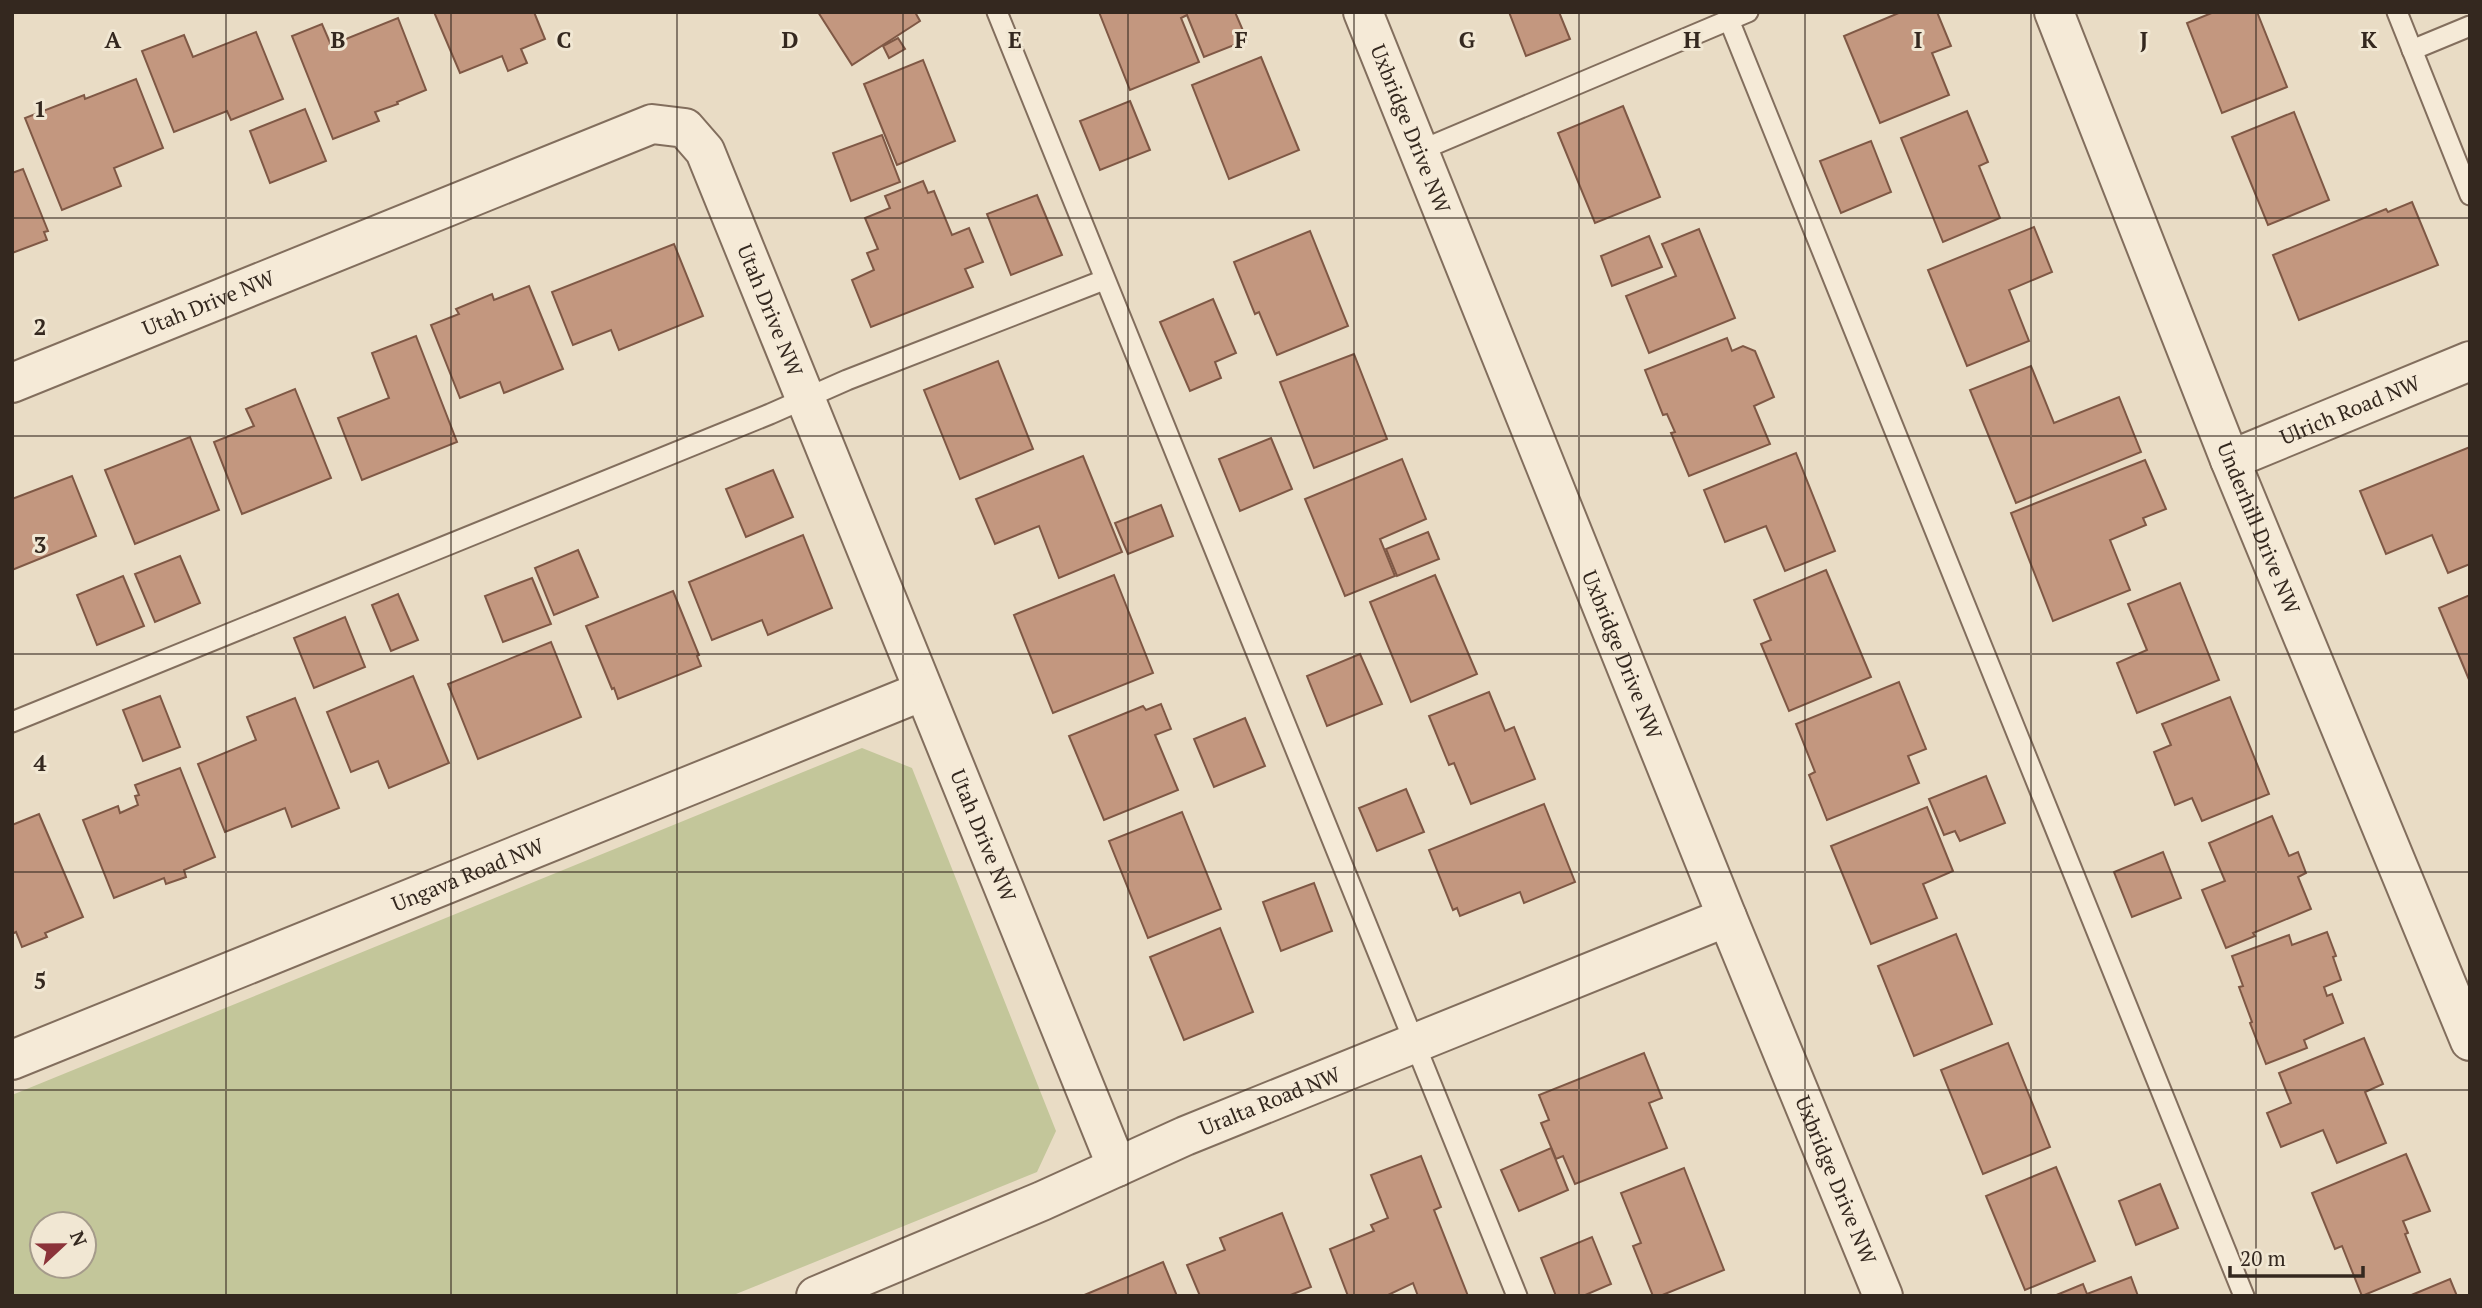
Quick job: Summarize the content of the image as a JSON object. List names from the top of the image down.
{
  "streets": {
    "street": [
      "Uxbridge Drive NW",
      "Utah Drive NW",
      "Ulrich Road NW",
      "Underhill Drive NW",
      "Ungava Road NW",
      "Uralta Road NW"
    ]
  },
  "crossings": [
    ["Uxbridge Drive NW", "Uralta Road NW"],
    ["Utah Drive NW", "Ungava Road NW"],
    ["Utah Drive NW", "Uralta Road NW"],
    ["Ulrich Road NW", "Underhill Drive NW"]
  ],
  "scale_bar": "20 m",
  "north": "right",
  "grid": {
    "columns": [
      "A",
      "B",
      "C",
      "D",
      "E",
      "F",
      "G",
      "H",
      "I",
      "J",
      "K"
    ],
    "rows": [
      "1",
      "2",
      "3",
      "4",
      "5"
    ]
  }
}
